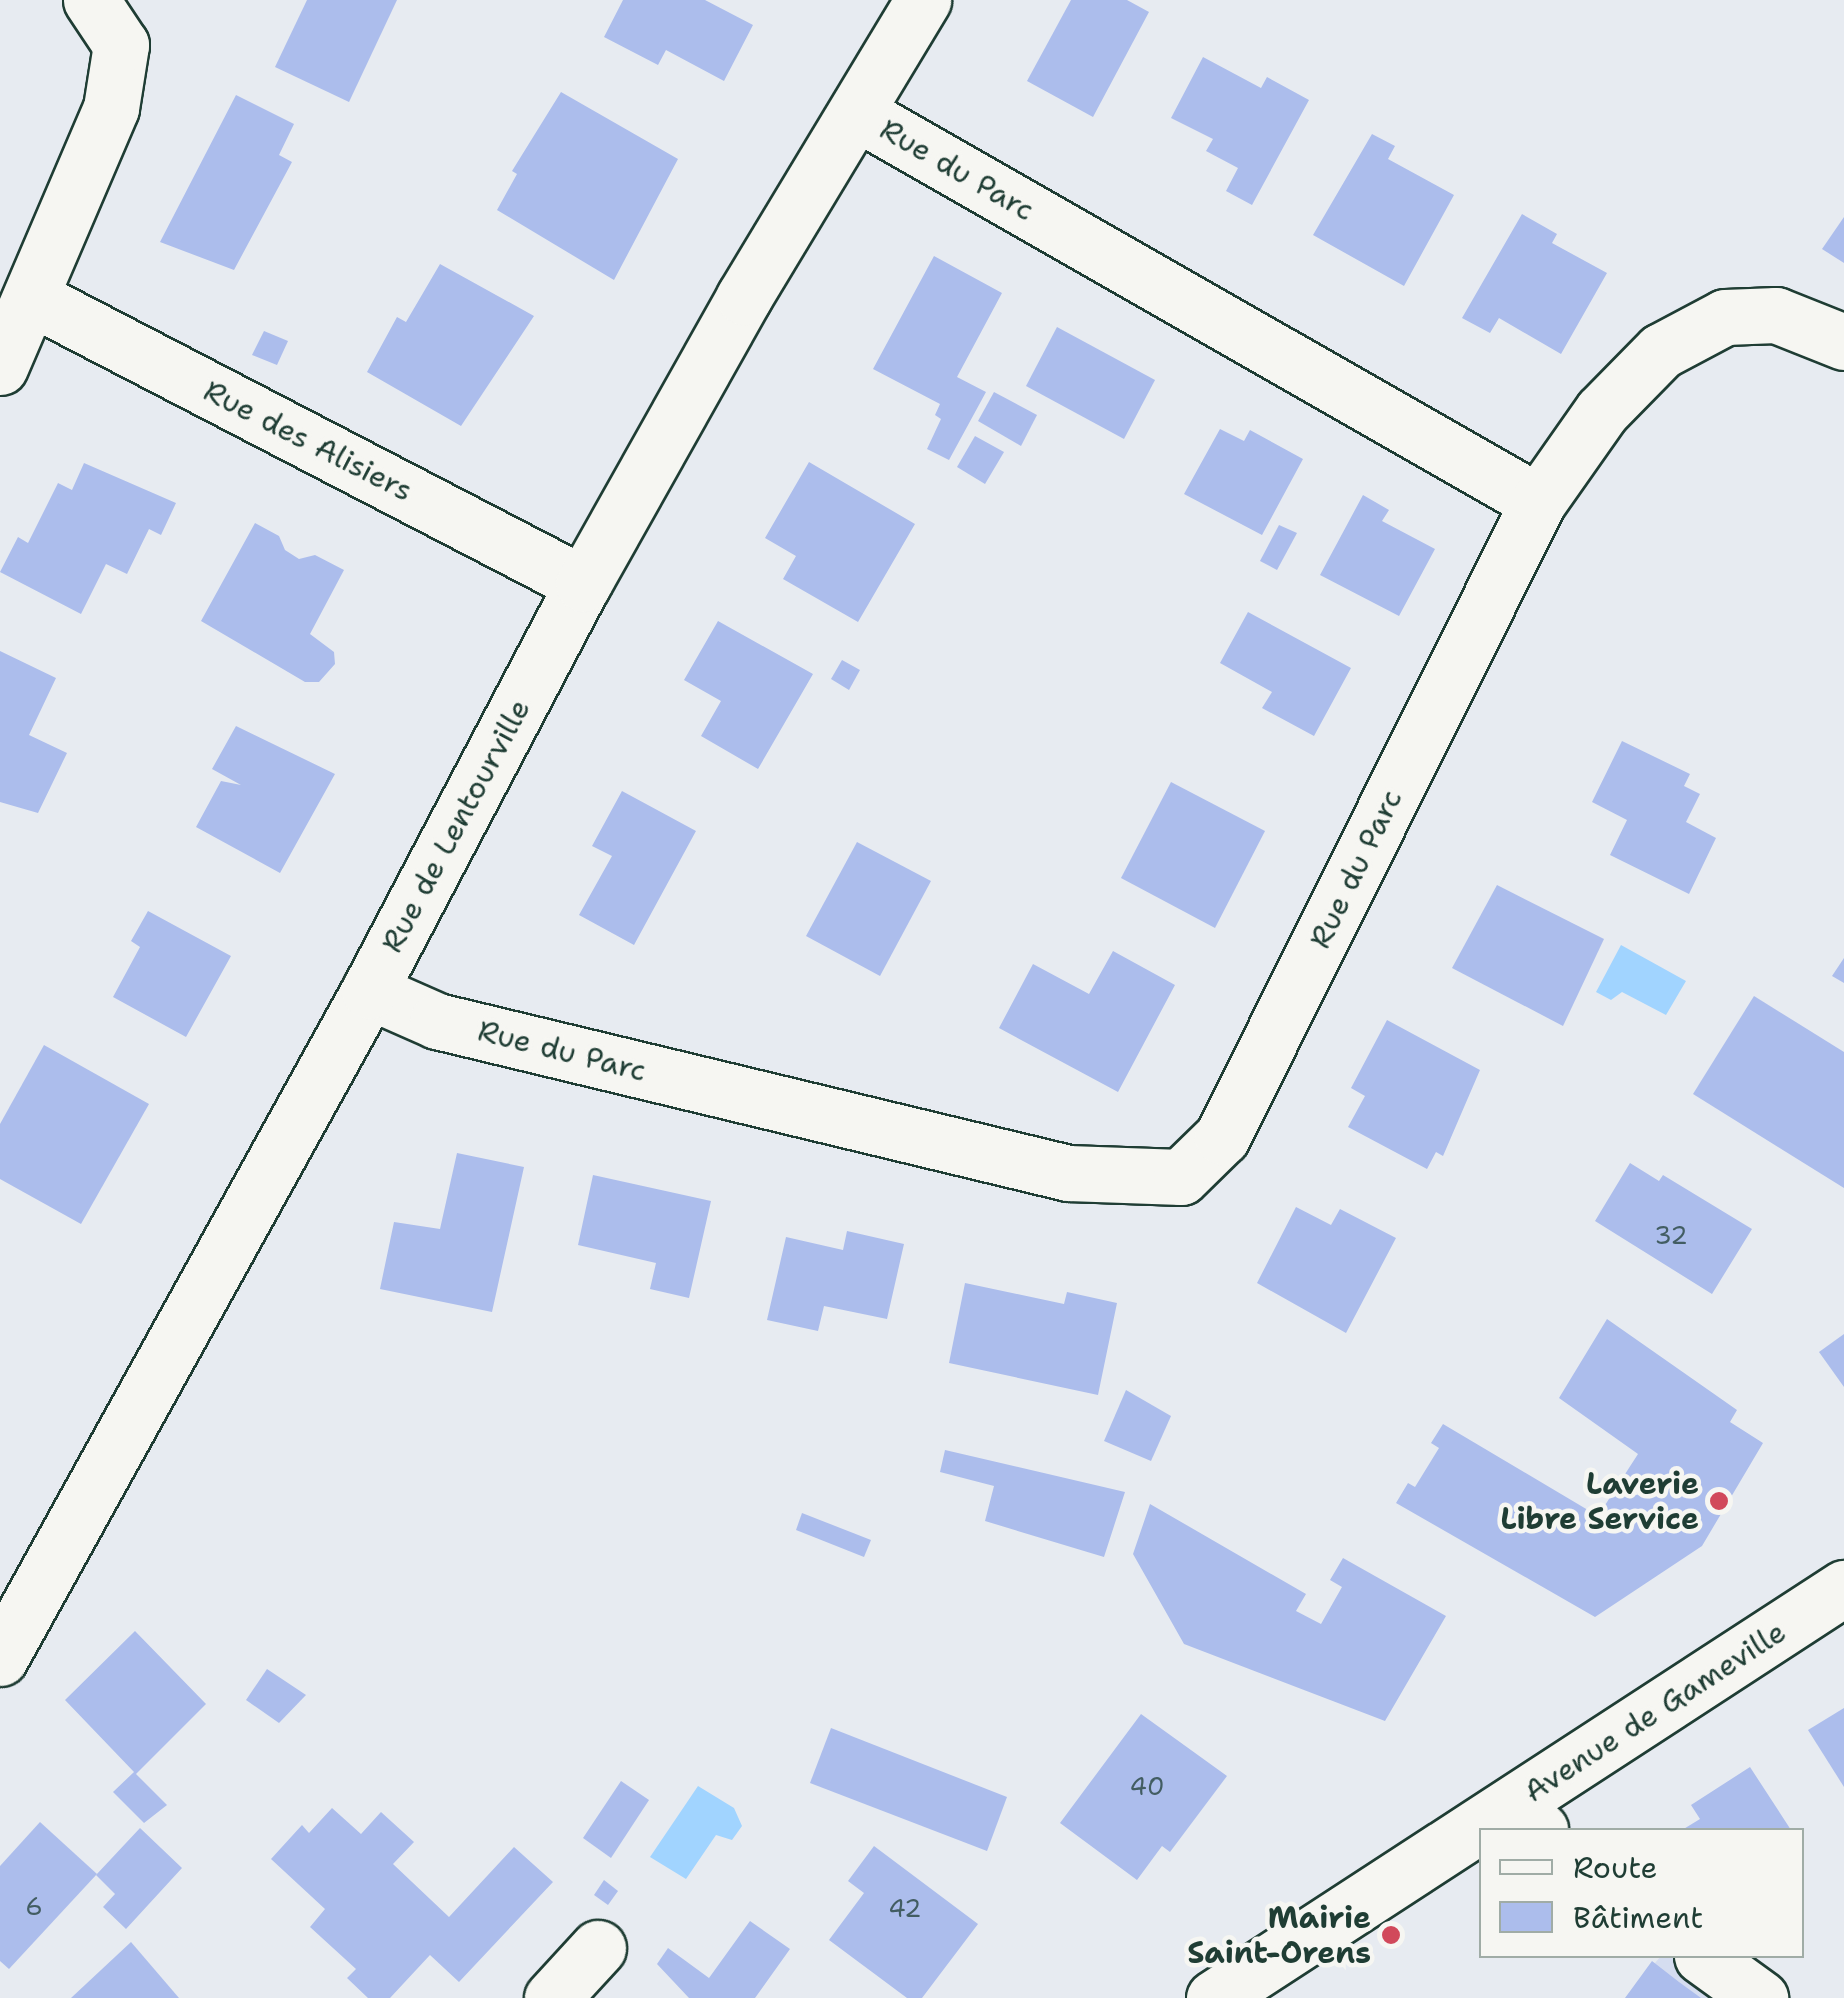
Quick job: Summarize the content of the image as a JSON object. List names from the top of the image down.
{
  "streets": {
    "street": [
      "Rue du Parc",
      "Rue des Alisiers",
      "Rue de Lentourville",
      "Avenue de Gameville"
    ]
  },
  "crossings": [
    ["Rue du Parc", "Rue de Lentourville"],
    ["Rue des Alisiers", "Rue de Lentourville"]
  ],
  "places": ["Laverie Libre Service", "Mairie Saint-Orens"],
  "house_numbers": [
    "32",
    "40",
    "6",
    "42"
  ],
  "legend": ["Route", "Bâtiment"]
}
